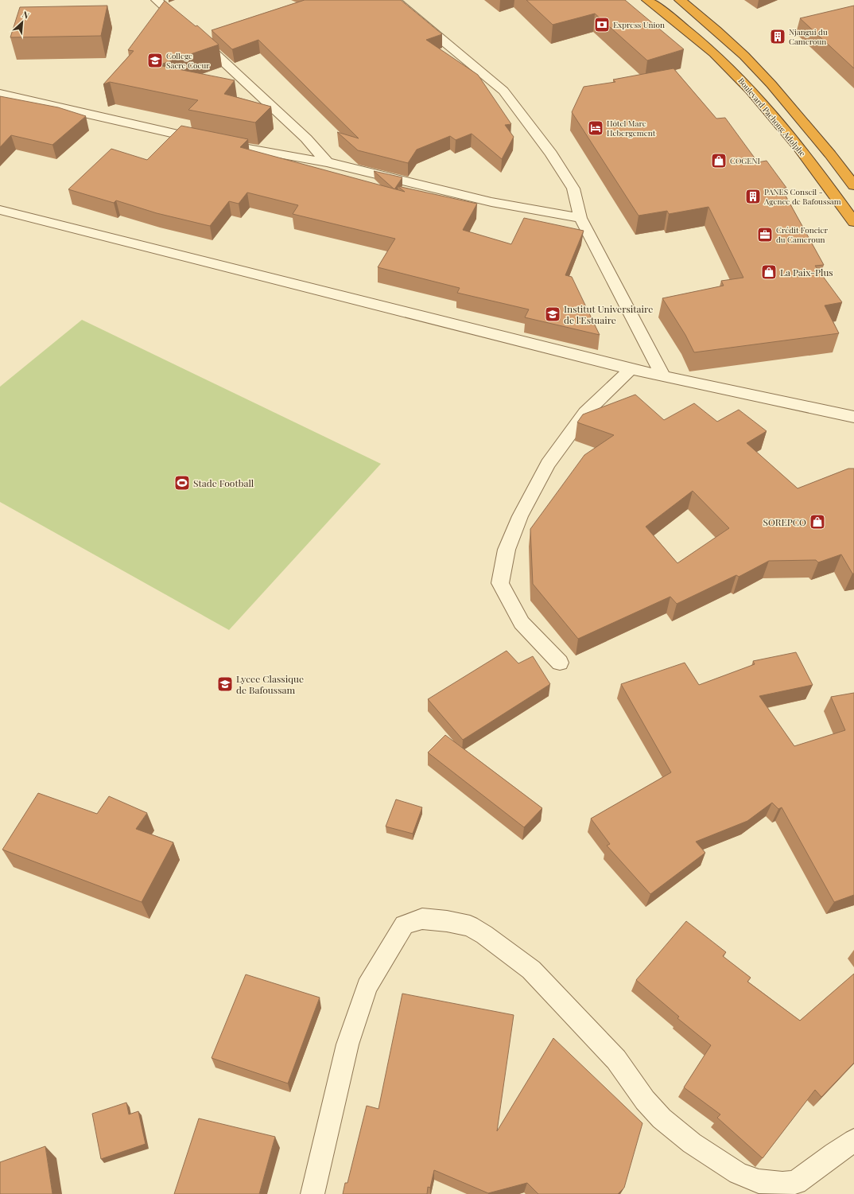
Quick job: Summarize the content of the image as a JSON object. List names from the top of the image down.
{
  "streets": {
    "highway": ["Boulevard Pachong Adolphe"]
  },
  "places": {
    "bank": ["Express Union"],
    "building": ["Njangui du Cameroun", "PANES Conseil - Agence de Bafoussam"],
    "school or university": ["College Sacre Coeur", "Institut Universitaire de l'Estuaire", "Lycee Classique de Bafoussam"],
    "hotel": ["Hôtel Mare Hebergement"],
    "shop": ["COGENI", "La Paix-Plus", "SOREPCO"],
    "office": ["Crédit Foncier du Cameroun"],
    "sports": ["Stade Football"]
  },
  "north": "top right"
}
